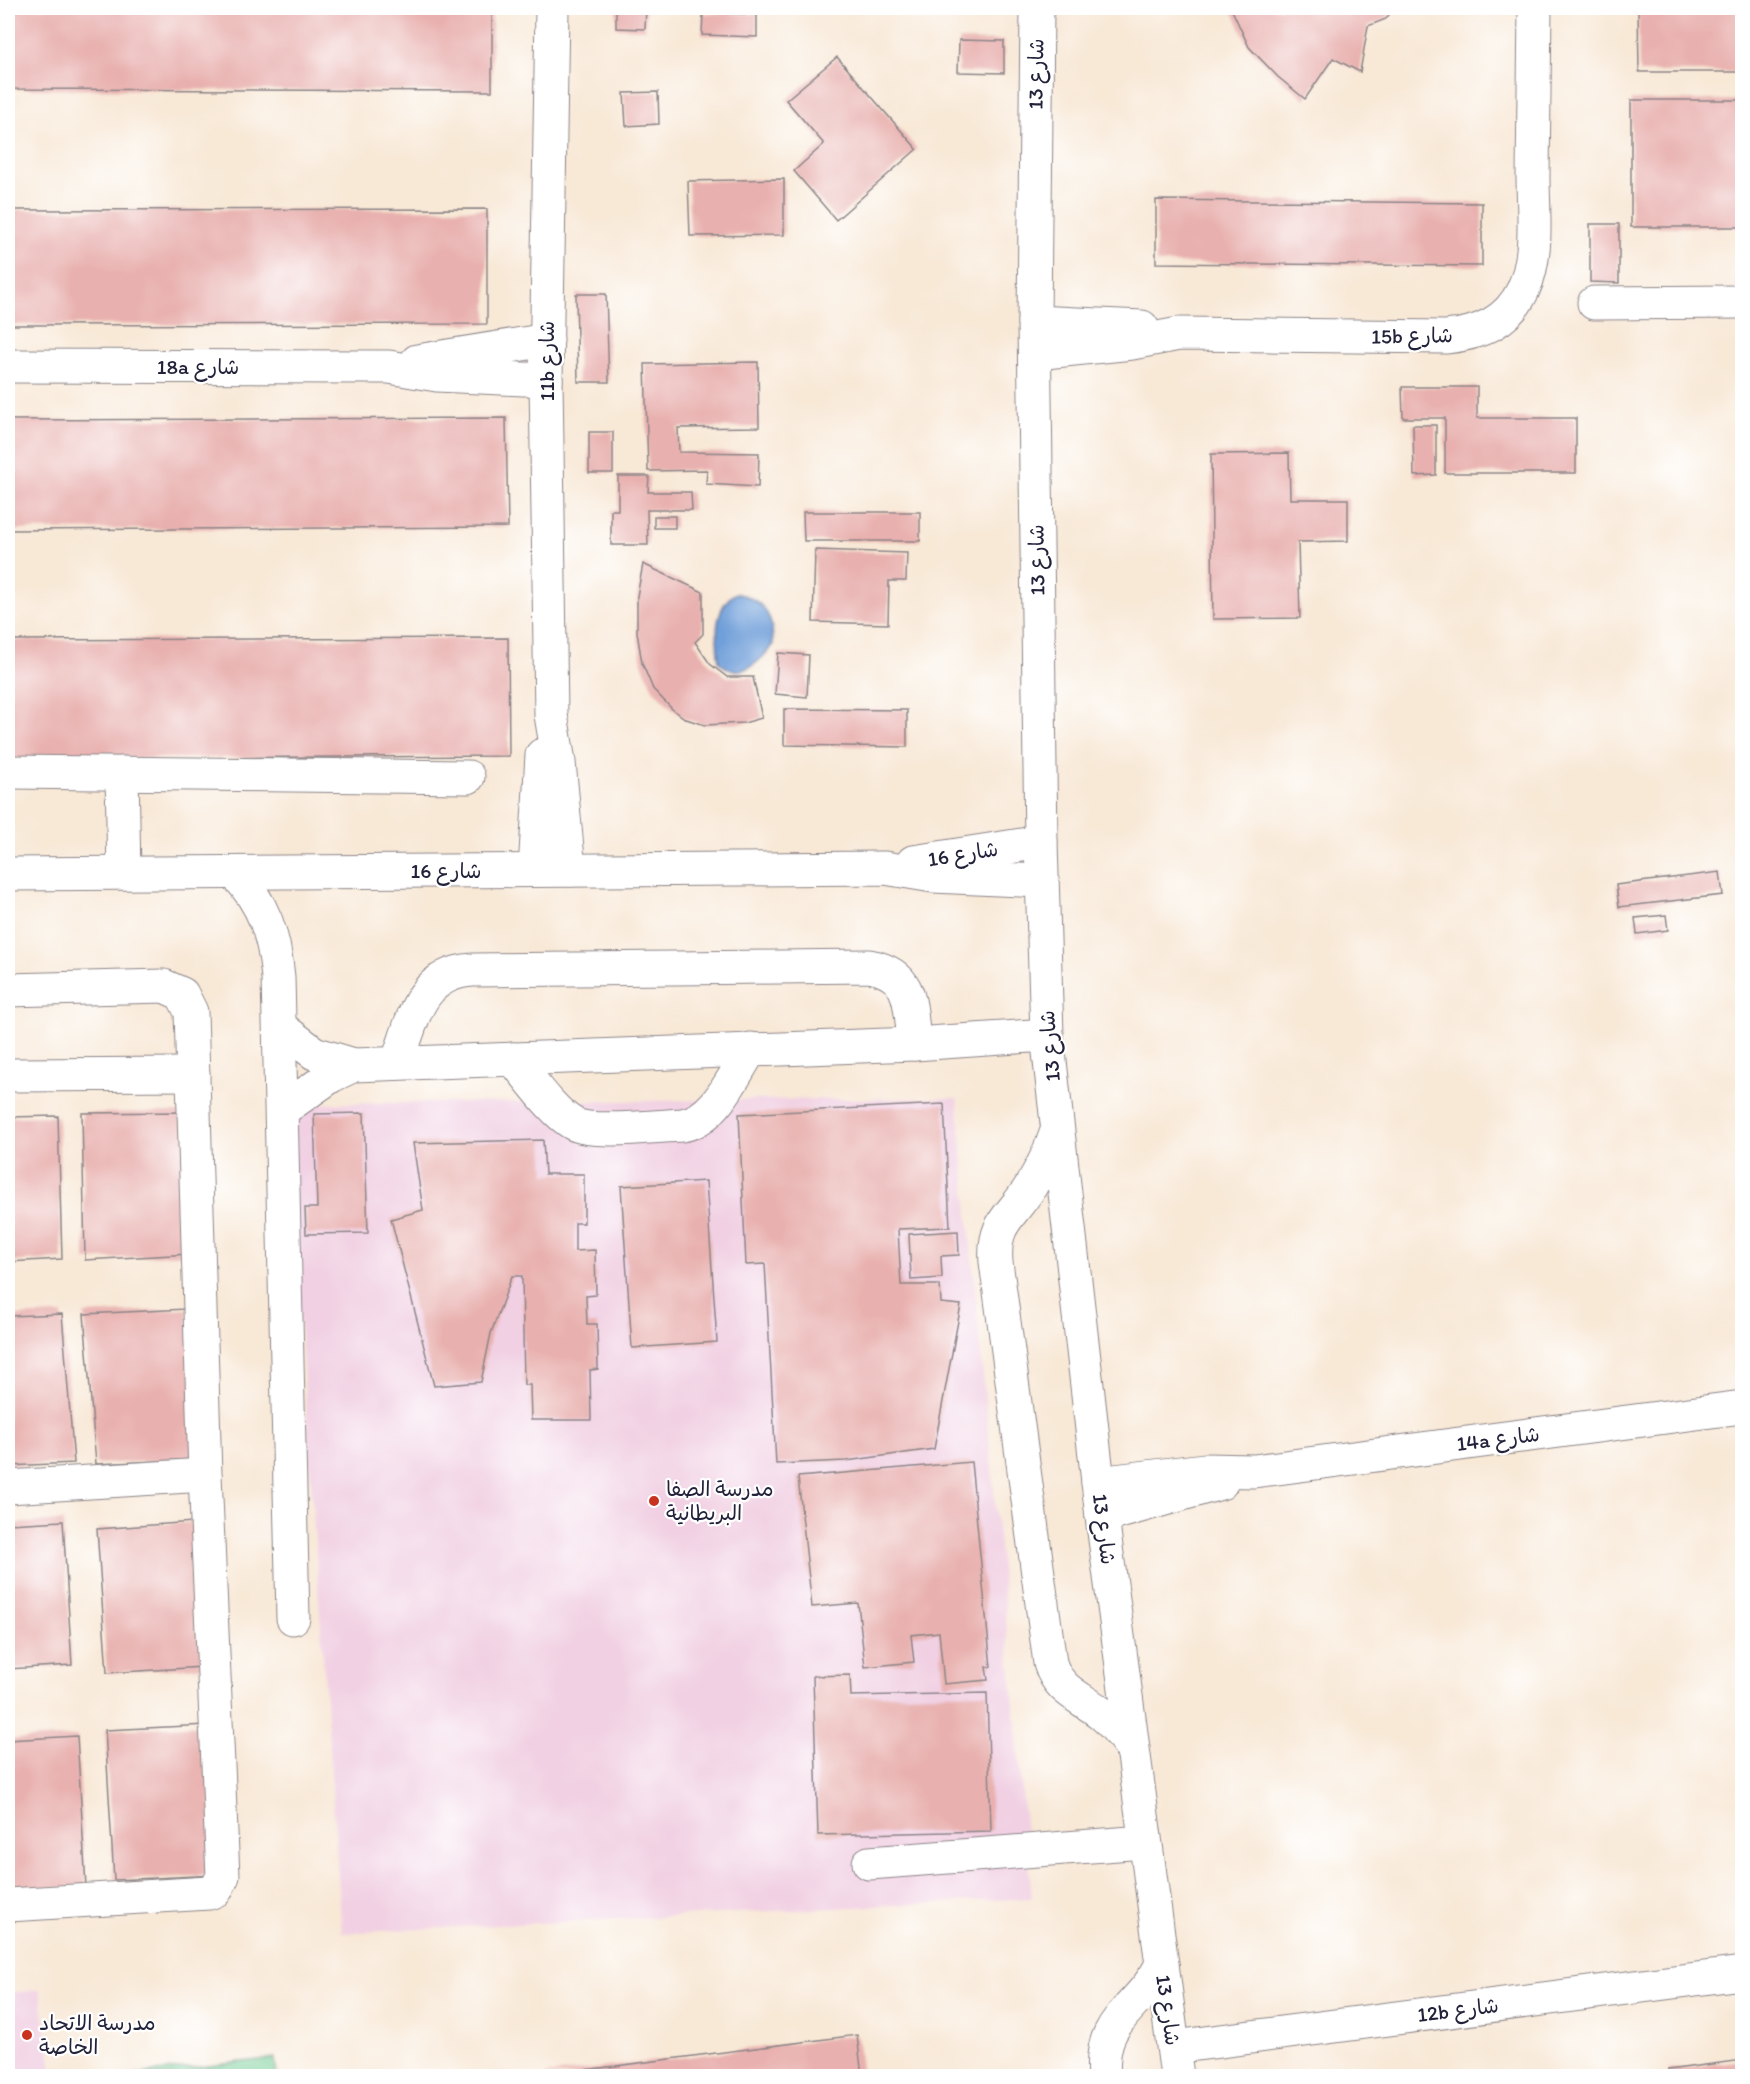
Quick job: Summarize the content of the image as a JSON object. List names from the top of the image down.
{
  "streets": {
    "street": [
      "شارع 13",
      "15b شارع",
      "11b شارع",
      "18a شارع",
      "شارع 16",
      "14a شارع",
      "12b شارع"
    ]
  },
  "crossings": [
    ["شارع 13", "15b شارع"],
    ["شارع 13", "شارع 16"],
    ["شارع 13", "14a شارع"],
    ["شارع 13", "12b شارع"],
    ["11b شارع", "18a شارع"],
    ["11b شارع", "شارع 16"]
  ],
  "places": ["مدرسة الصفا البريطانية", "مدرسة الاتحاد الخاصة"]
}
